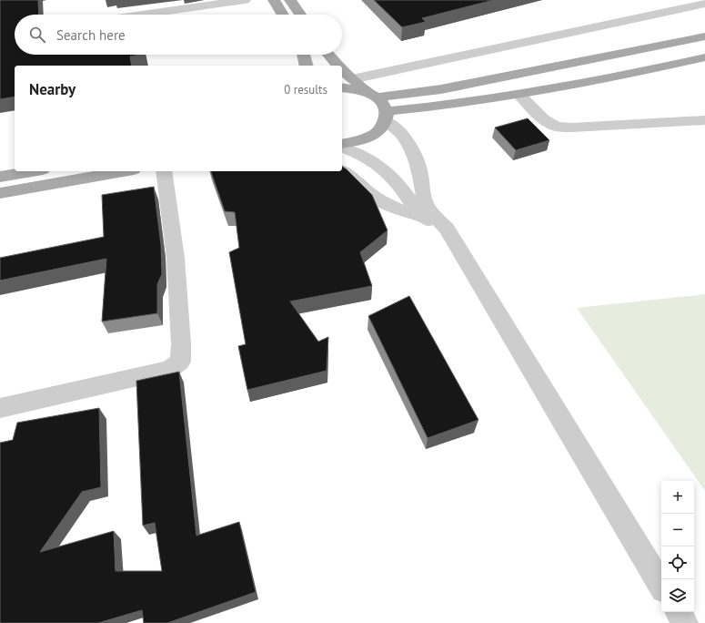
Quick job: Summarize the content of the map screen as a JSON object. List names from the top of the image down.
{
  "page": {
    "search": "Search here",
    "heading": ["Nearby", "0 results"],
    "map_buttons": ["+", "−"]
  }
}
